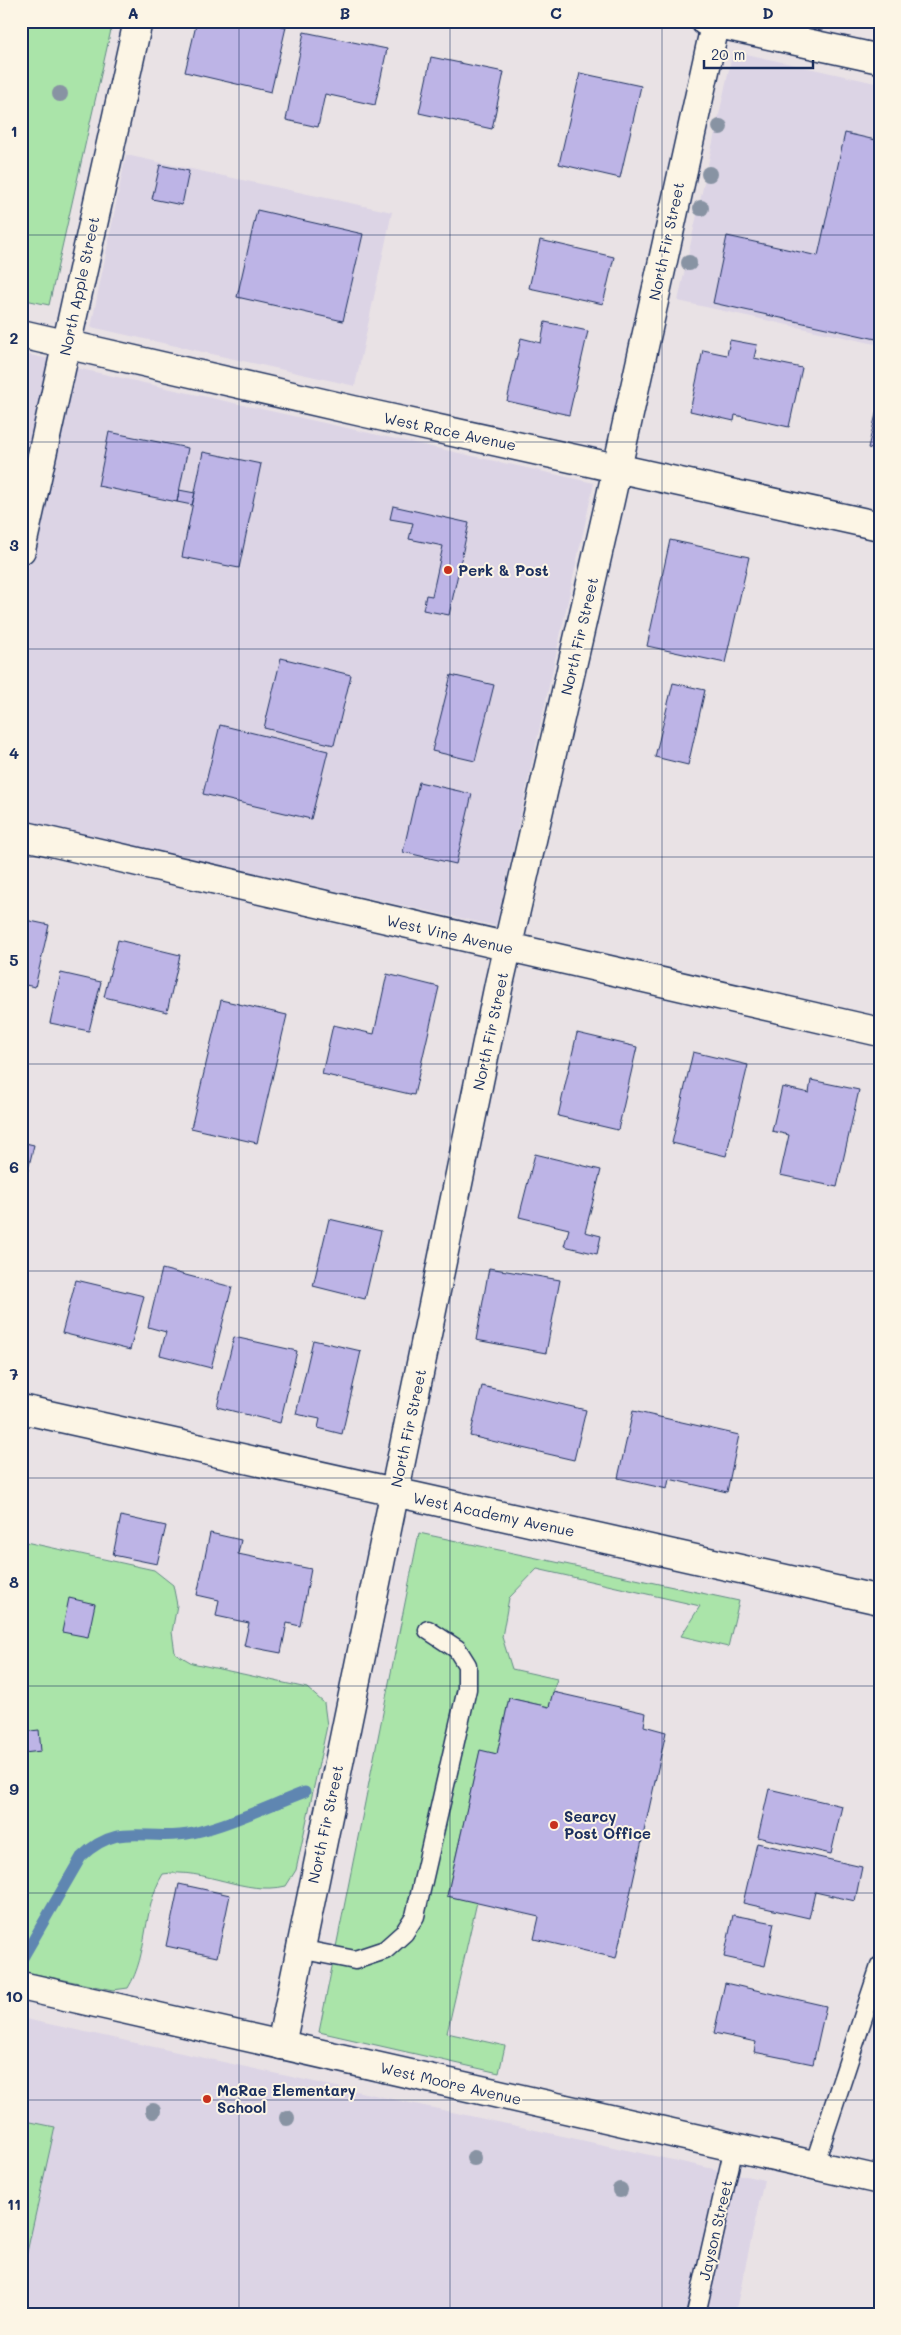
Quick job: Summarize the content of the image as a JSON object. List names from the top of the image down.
{
  "streets": {
    "street": [
      "North Fir Street",
      "North Apple Street",
      "West Race Avenue",
      "West Vine Avenue",
      "West Academy Avenue",
      "West Moore Avenue"
    ],
    "lane": ["Jayson Street"]
  },
  "crossings": [
    ["North Fir Street", "West Race Avenue"],
    ["North Fir Street", "West Vine Avenue"],
    ["North Fir Street", "West Academy Avenue"],
    ["North Fir Street", "West Moore Avenue"],
    ["North Apple Street", "West Race Avenue"],
    ["West Moore Avenue", "Jayson Street"]
  ],
  "places": ["Perk & Post", "Searcy Post Office", "McRae Elementary School"],
  "scale_bar": "20 m",
  "grid": {
    "columns": [
      "A",
      "B",
      "C",
      "D"
    ],
    "rows": [
      "1",
      "2",
      "3",
      "4",
      "5",
      "6",
      "7",
      "8",
      "9",
      "10",
      "11"
    ]
  }
}
